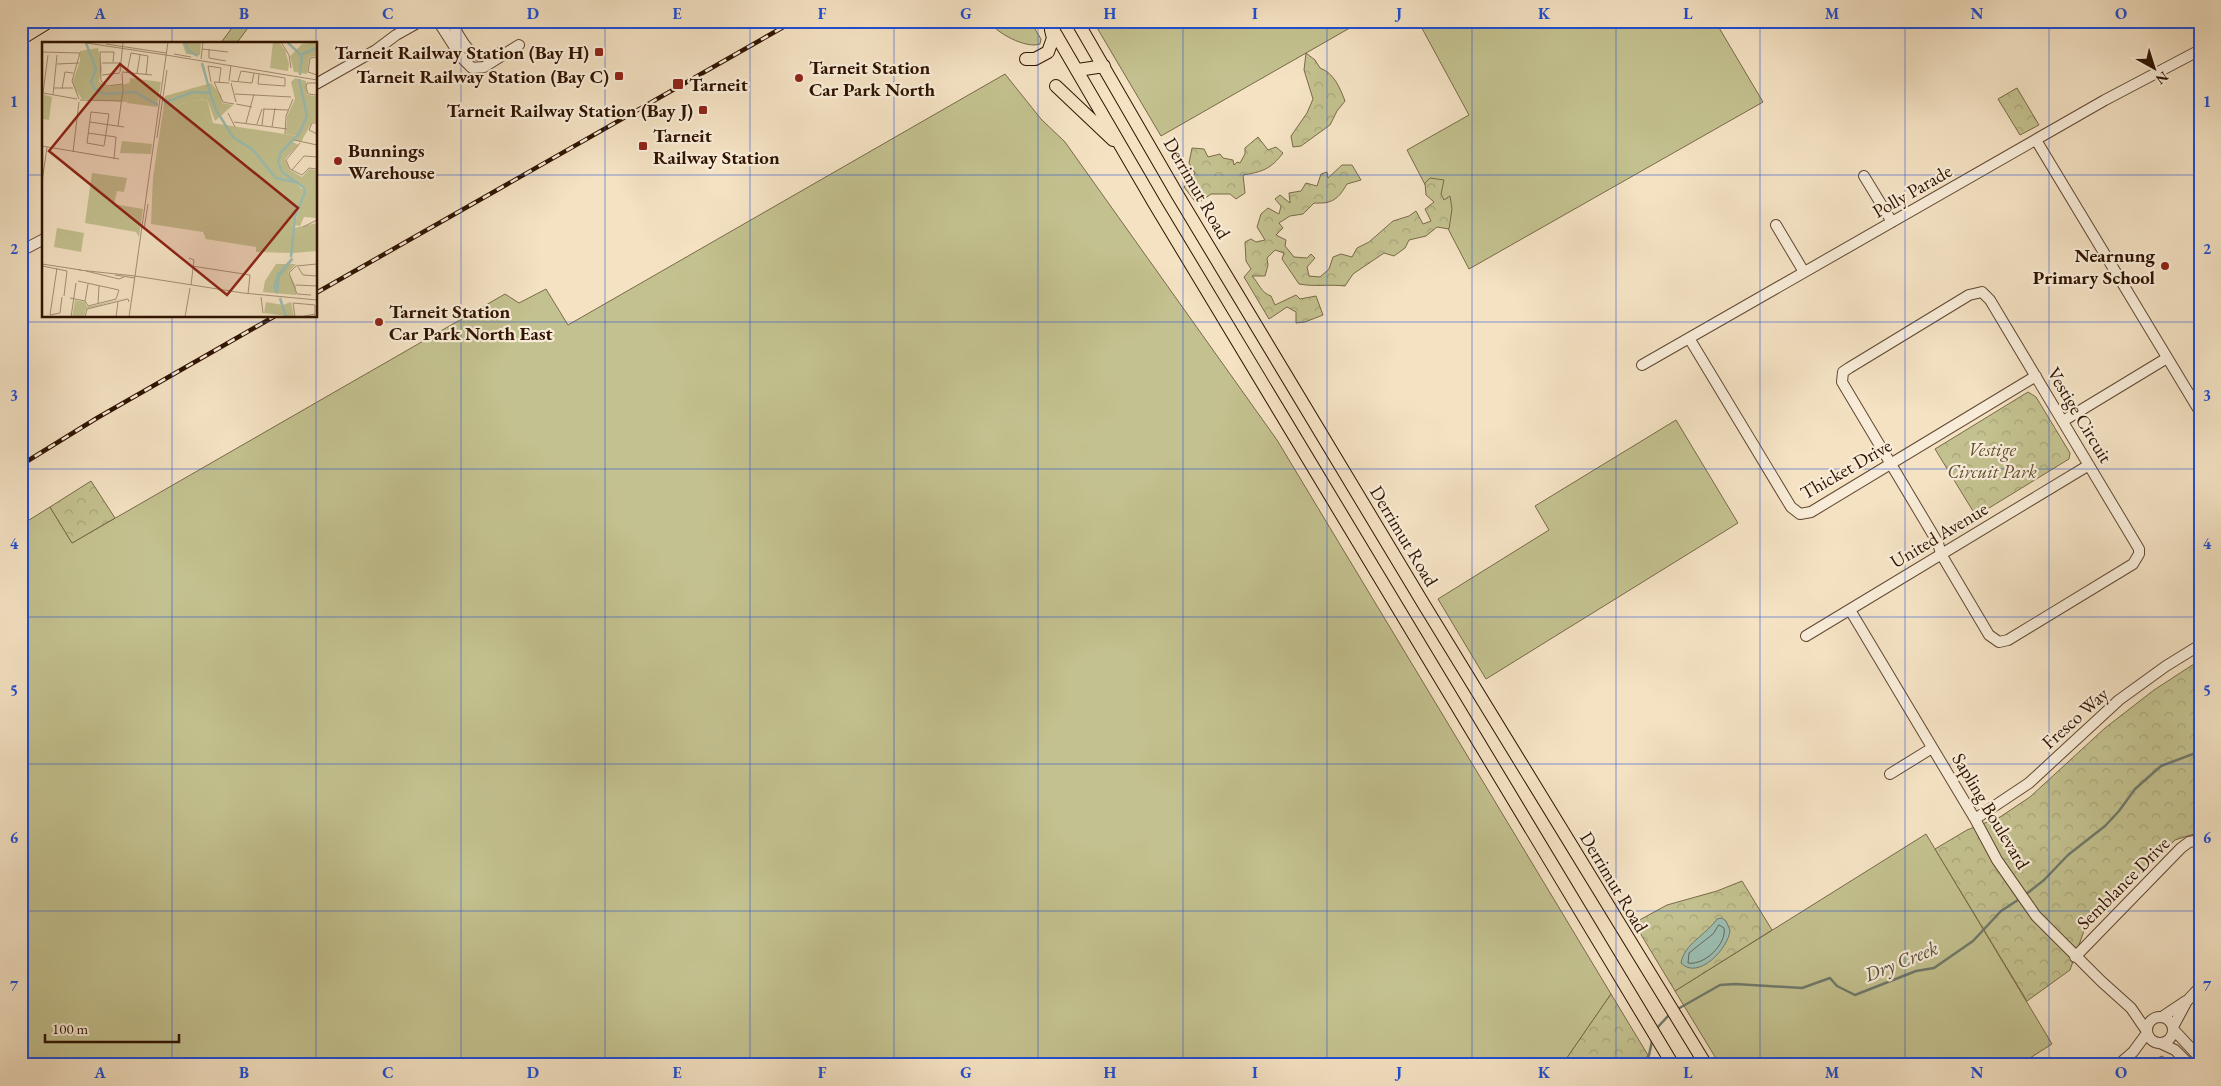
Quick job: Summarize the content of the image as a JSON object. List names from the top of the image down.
{
  "streets": {
    "main road": ["Derrimut Road"],
    "street": [
      "Polly Parade",
      "Vestige Circuit",
      "Thicket Drive",
      "United Avenue",
      "Fresco Way",
      "Sapling Boulevard",
      "Semblance Drive"
    ]
  },
  "crossings": [
    ["Polly Parade", "Thicket Drive"],
    ["Vestige Circuit", "Thicket Drive"],
    ["Vestige Circuit", "United Avenue"],
    ["United Avenue", "Sapling Boulevard"],
    ["Fresco Way", "Sapling Boulevard"],
    ["Sapling Boulevard", "Semblance Drive"]
  ],
  "water": ["Dry Creek"],
  "parks": ["Vestige Circuit Park"],
  "places": {
    "transit": [
      "Tarneit Railway Station (Bay H)",
      "Tarneit Railway Station (Bay C)",
      "Tarneit",
      "Tarneit Railway Station (Bay J)",
      "Tarneit Railway Station"
    ],
    "other": [
      "Tarneit Station Car Park North",
      "Bunnings Warehouse",
      "Nearnung Primary School",
      "Tarneit Station Car Park North East"
    ]
  },
  "scale_bar": "100 m",
  "north": "bottom right",
  "grid": {
    "columns": [
      "A",
      "B",
      "C",
      "D",
      "E",
      "F",
      "G",
      "H",
      "I",
      "J",
      "K",
      "L",
      "M",
      "N",
      "O"
    ],
    "rows": [
      "1",
      "2",
      "3",
      "4",
      "5",
      "6",
      "7"
    ]
  }
}
